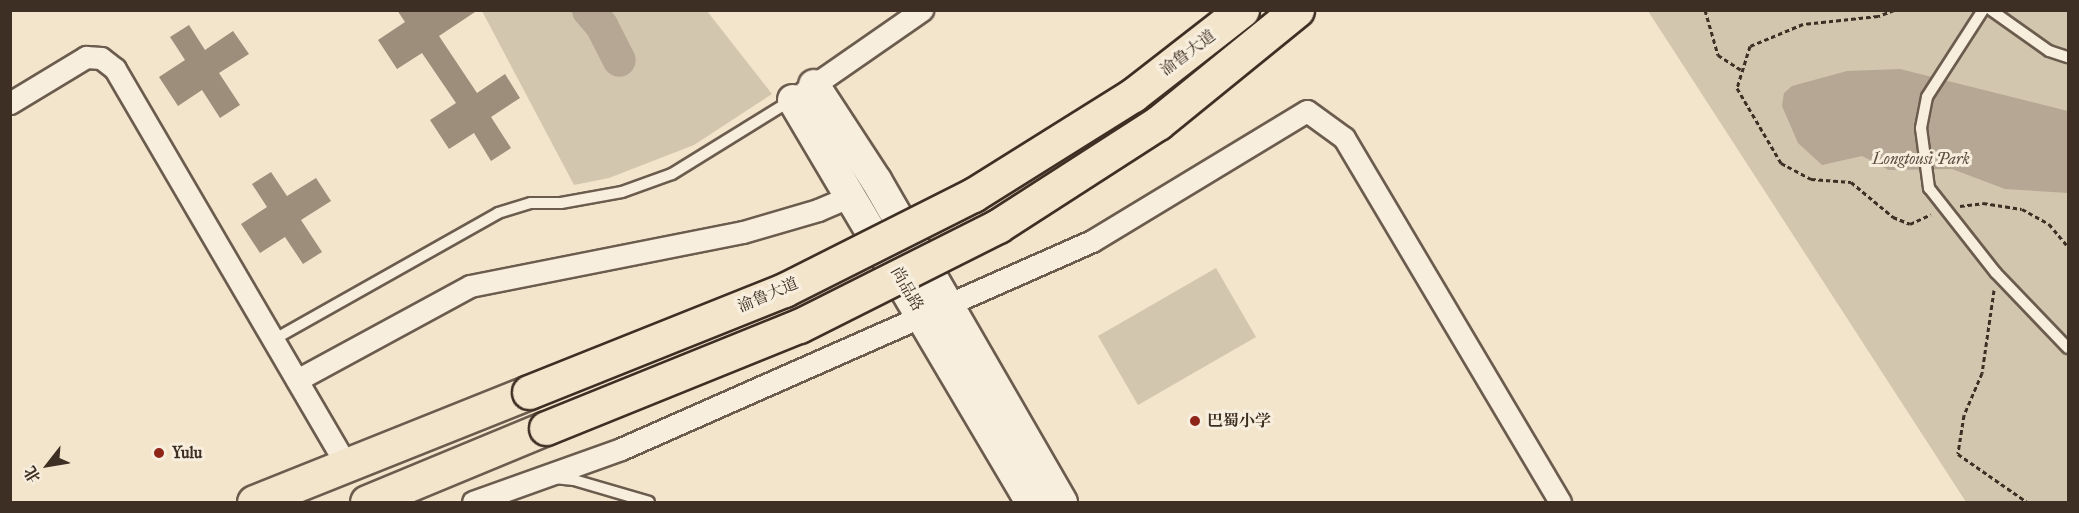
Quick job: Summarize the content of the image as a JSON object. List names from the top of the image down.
{
  "streets": {
    "highway": ["渝鲁大道"],
    "main road": ["尚品路"]
  },
  "parks": ["Longtousi Park"],
  "places": ["巴蜀小学", "Yulu"],
  "north": "bottom left"
}
